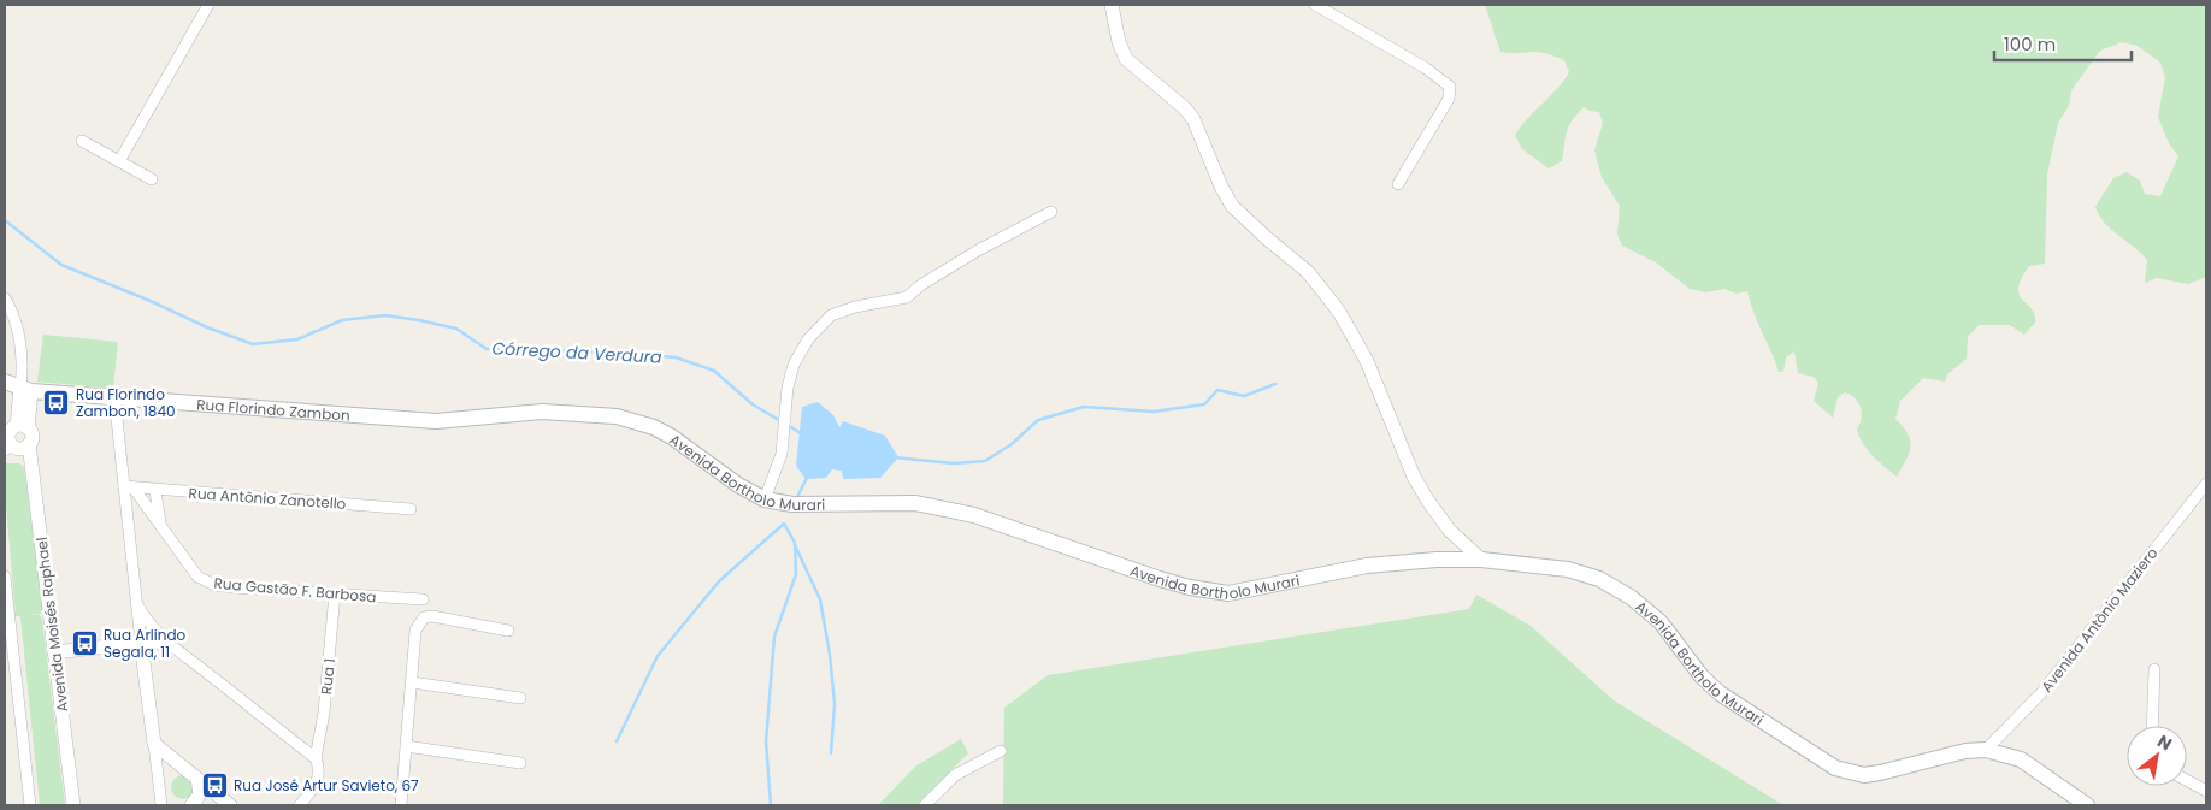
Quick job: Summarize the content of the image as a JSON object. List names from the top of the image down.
{
  "streets": {
    "main road": ["Rua Florindo Zambon", "Avenida Bortholo Murari"],
    "street": [
      "Rua Antônio Zanotello",
      "Rua Gastão F. Barbosa",
      "Avenida Antônio Maziero",
      "Avenida Moisés Raphael",
      "Rua 1"
    ]
  },
  "crossings": [
    ["Rua Florindo Zambon", "Avenida Bortholo Murari"],
    ["Avenida Bortholo Murari", "Avenida Antônio Maziero"],
    ["Rua Antônio Zanotello", "Rua Gastão F. Barbosa"],
    ["Rua Gastão F. Barbosa", "Rua 1"]
  ],
  "water": ["Córrego da Verdura"],
  "places": {
    "bus stop": ["Rua Florindo Zambon, 1840", "Rua Arlindo Segala, 11", "Rua José Artur Savieto, 67"]
  },
  "scale_bar": "100 m",
  "north": "top right"
}
